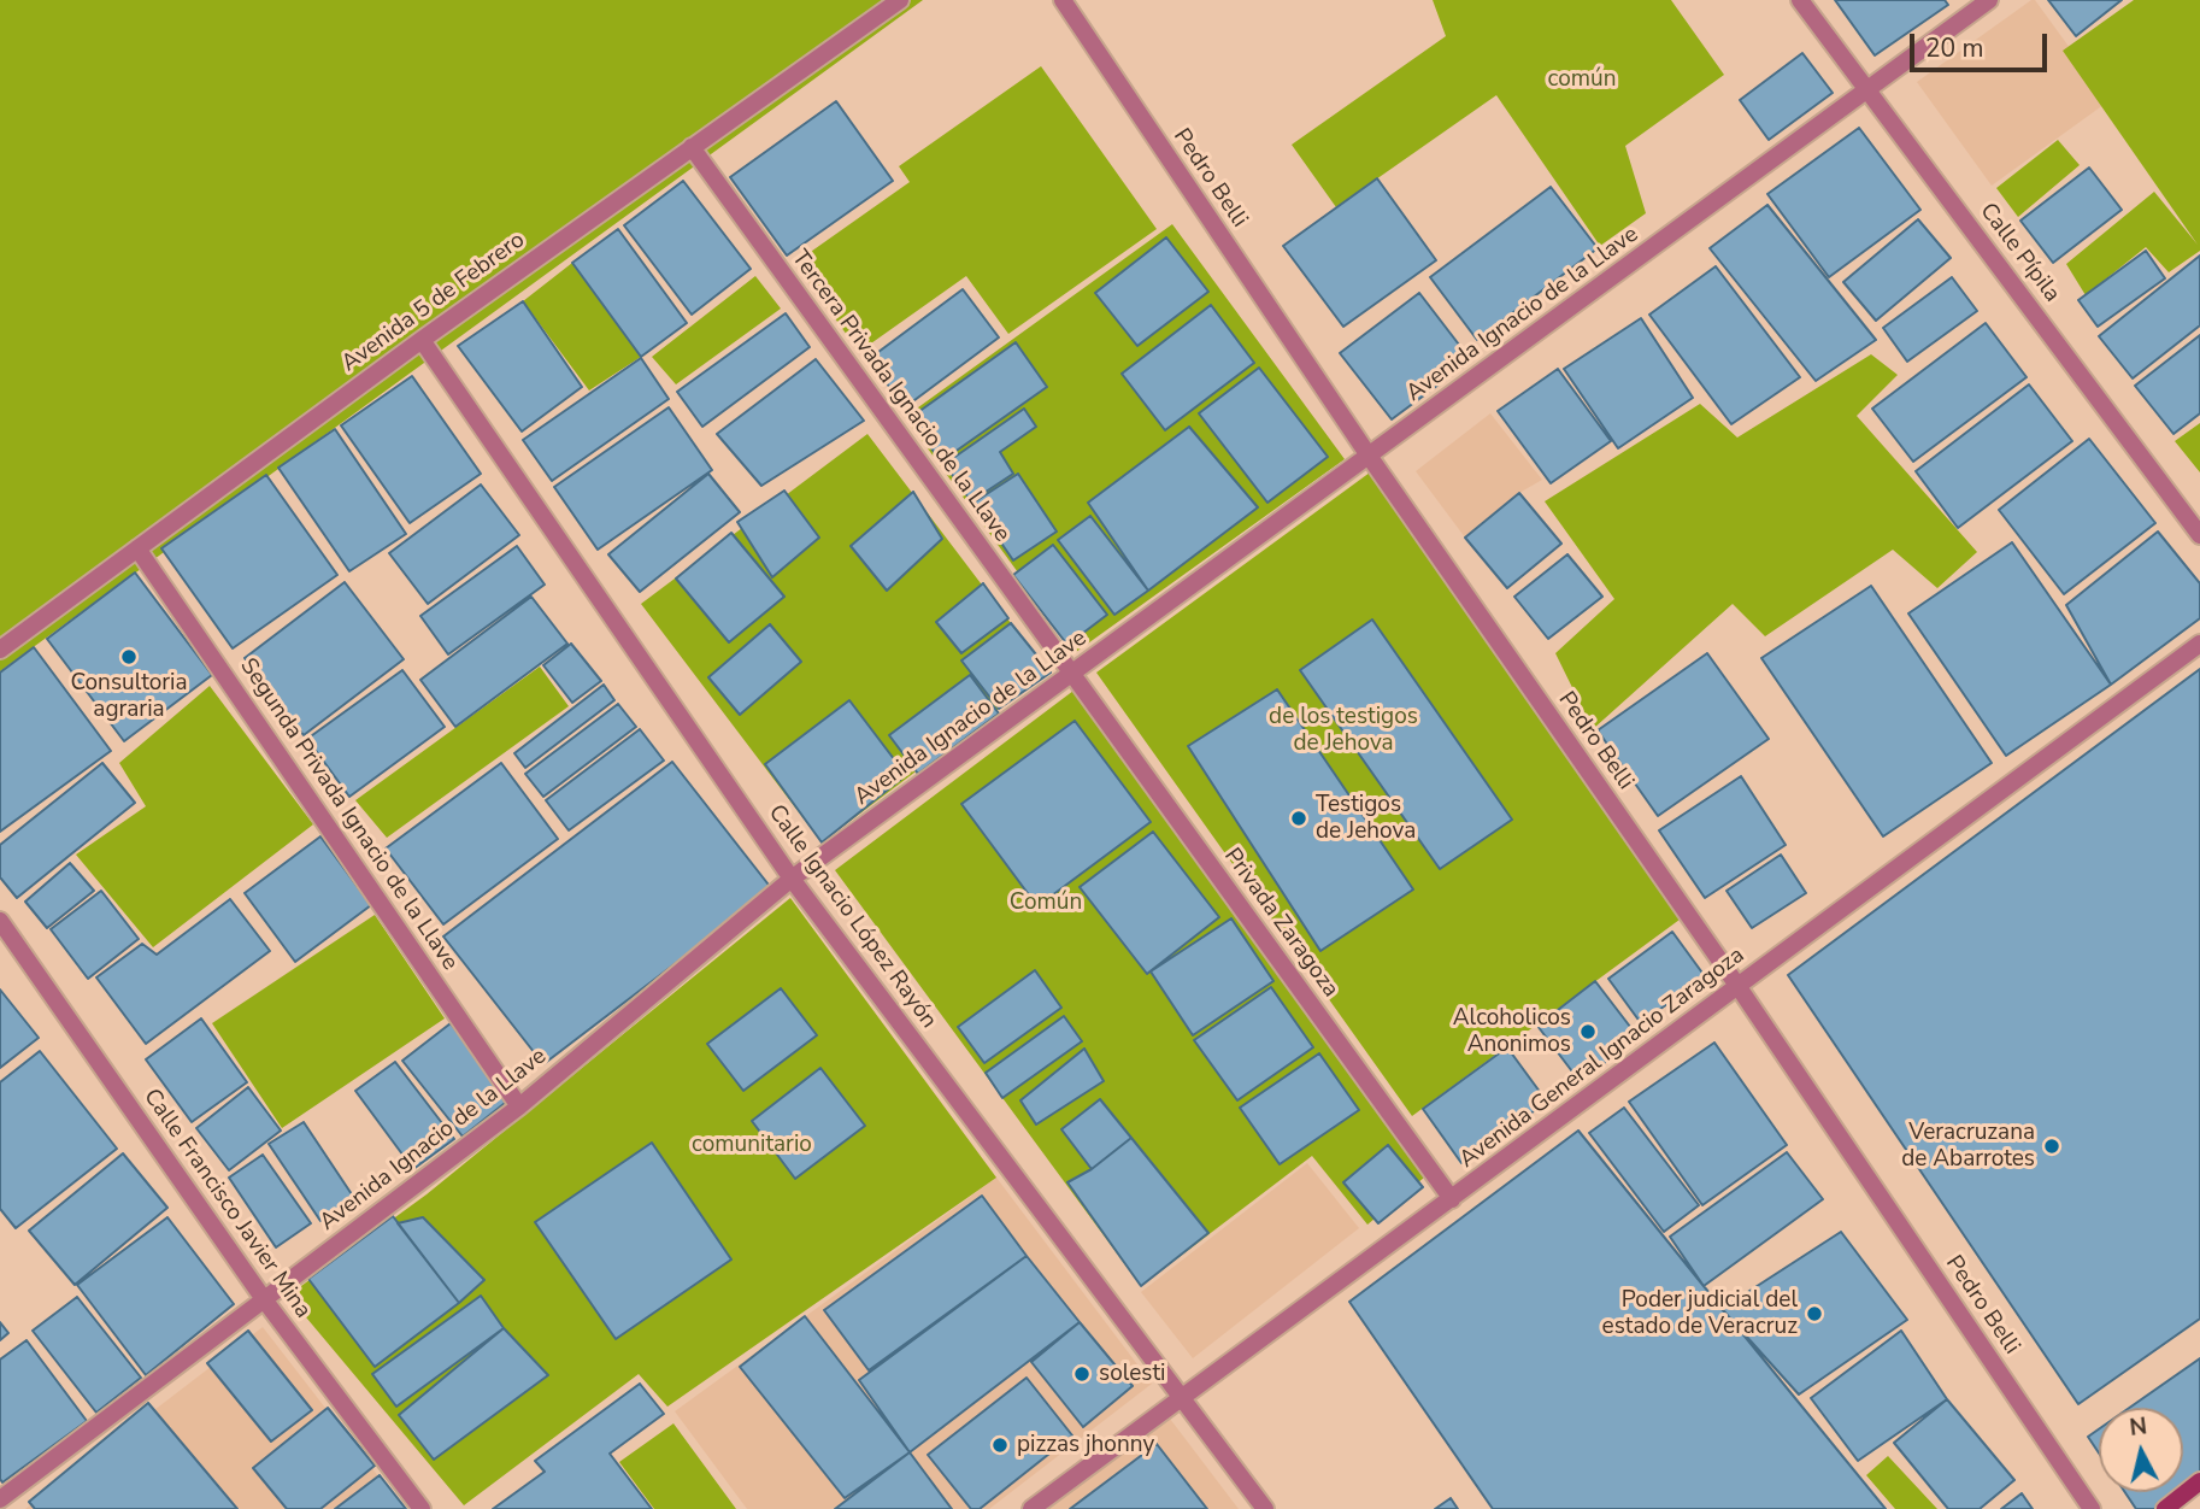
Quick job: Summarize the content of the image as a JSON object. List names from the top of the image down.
{
  "streets": {
    "street": [
      "Pedro Belli",
      "Calle Pípila",
      "Avenida 5 de Febrero",
      "Avenida Ignacio de la Llave",
      "Tercera Privada Ignacio de la Llave",
      "Segunda Privada Ignacio de la Llave",
      "Calle Ignacio López Rayón",
      "Privada Zaragoza",
      "Avenida General Ignacio Zaragoza",
      "Calle Francisco Javier Mina"
    ]
  },
  "crossings": [
    ["Pedro Belli", "Avenida Ignacio de la Llave"],
    ["Pedro Belli", "Avenida General Ignacio Zaragoza"],
    ["Calle Pípila", "Avenida Ignacio de la Llave"],
    ["Avenida 5 de Febrero", "Tercera Privada Ignacio de la Llave"],
    ["Avenida 5 de Febrero", "Segunda Privada Ignacio de la Llave"],
    ["Avenida 5 de Febrero", "Calle Ignacio López Rayón"],
    ["Avenida Ignacio de la Llave", "Tercera Privada Ignacio de la Llave"],
    ["Avenida Ignacio de la Llave", "Segunda Privada Ignacio de la Llave"],
    ["Avenida Ignacio de la Llave", "Calle Ignacio López Rayón"],
    ["Avenida Ignacio de la Llave", "Privada Zaragoza"],
    ["Avenida Ignacio de la Llave", "Calle Francisco Javier Mina"],
    ["Tercera Privada Ignacio de la Llave", "Privada Zaragoza"],
    ["Calle Ignacio López Rayón", "Avenida General Ignacio Zaragoza"],
    ["Privada Zaragoza", "Avenida General Ignacio Zaragoza"]
  ],
  "parks": [
    "común",
    "de los testigos de Jehova",
    "Común",
    "comunitario"
  ],
  "places": [
    "Consultoria agraria",
    "Testigos de Jehova",
    "Alcoholicos Anonimos",
    "Veracruzana de Abarrotes",
    "Poder judicial del estado de Veracruz",
    "solesti",
    "pizzas jhonny"
  ],
  "scale_bar": "20 m",
  "north": "top"
}
